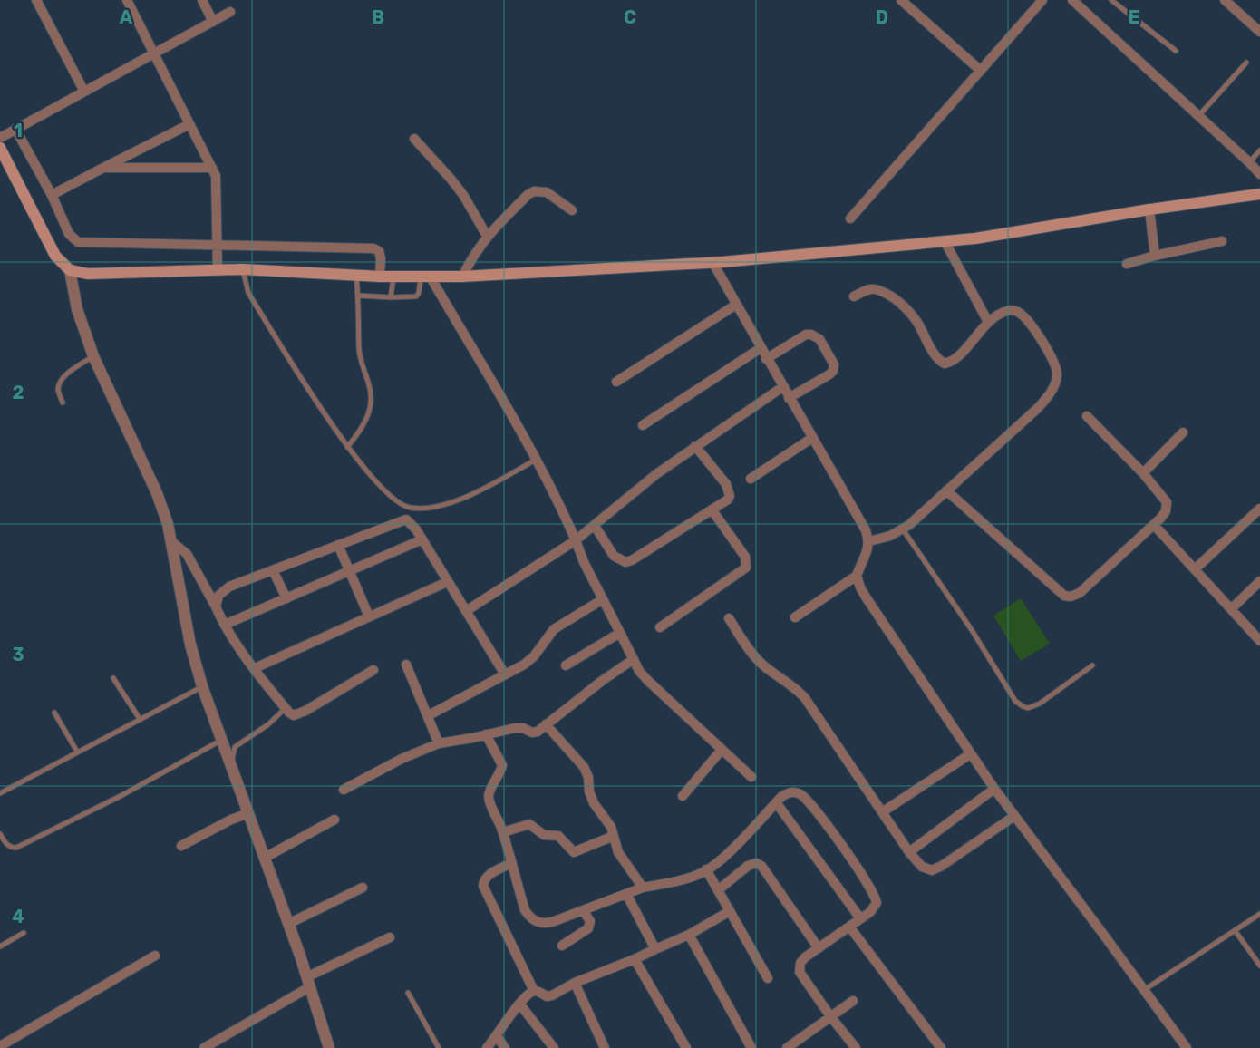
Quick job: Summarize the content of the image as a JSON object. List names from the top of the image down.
{
  "grid": {
    "columns": [
      "A",
      "B",
      "C",
      "D",
      "E"
    ],
    "rows": [
      "1",
      "2",
      "3",
      "4"
    ]
  }
}
